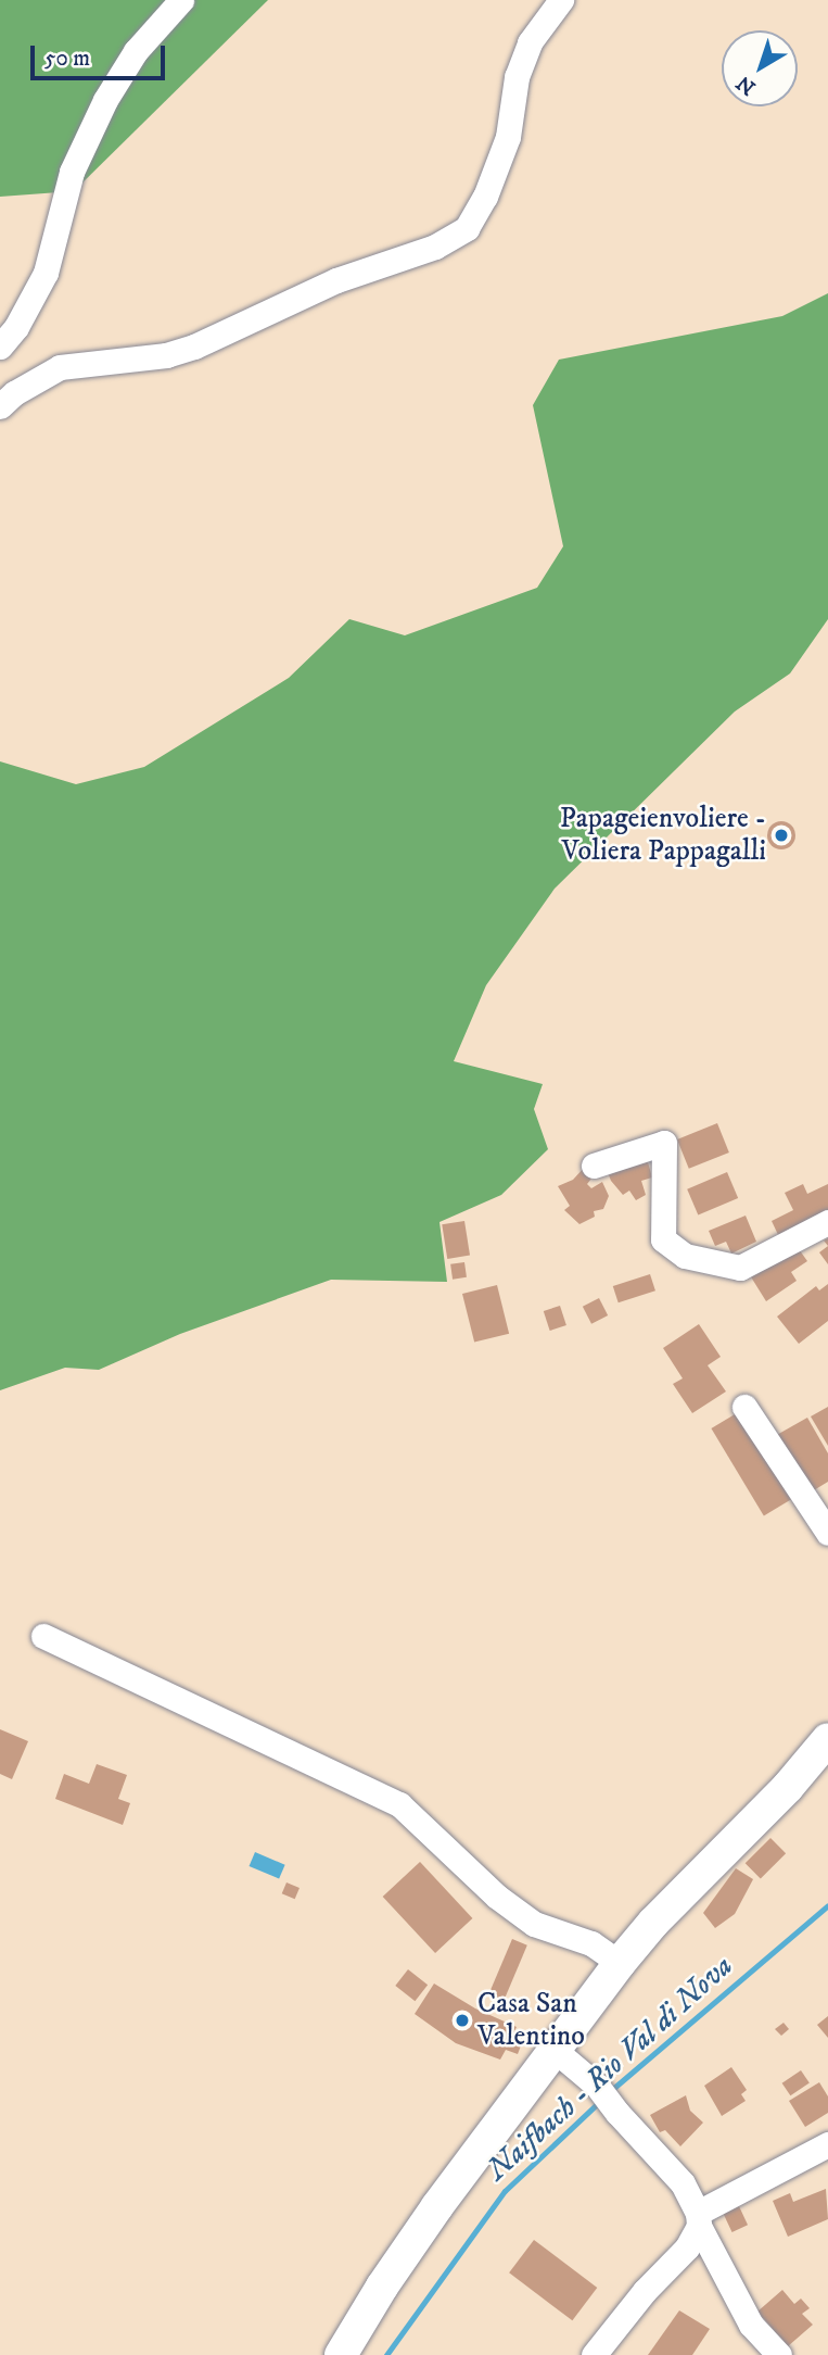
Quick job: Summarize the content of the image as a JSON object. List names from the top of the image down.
{
  "water": ["Naifbach - Rio Val di Nova"],
  "places": ["Papageienvoliere - Voliera Pappagalli", "Casa San Valentino"],
  "scale_bar": "50 m",
  "north": "bottom left"
}
